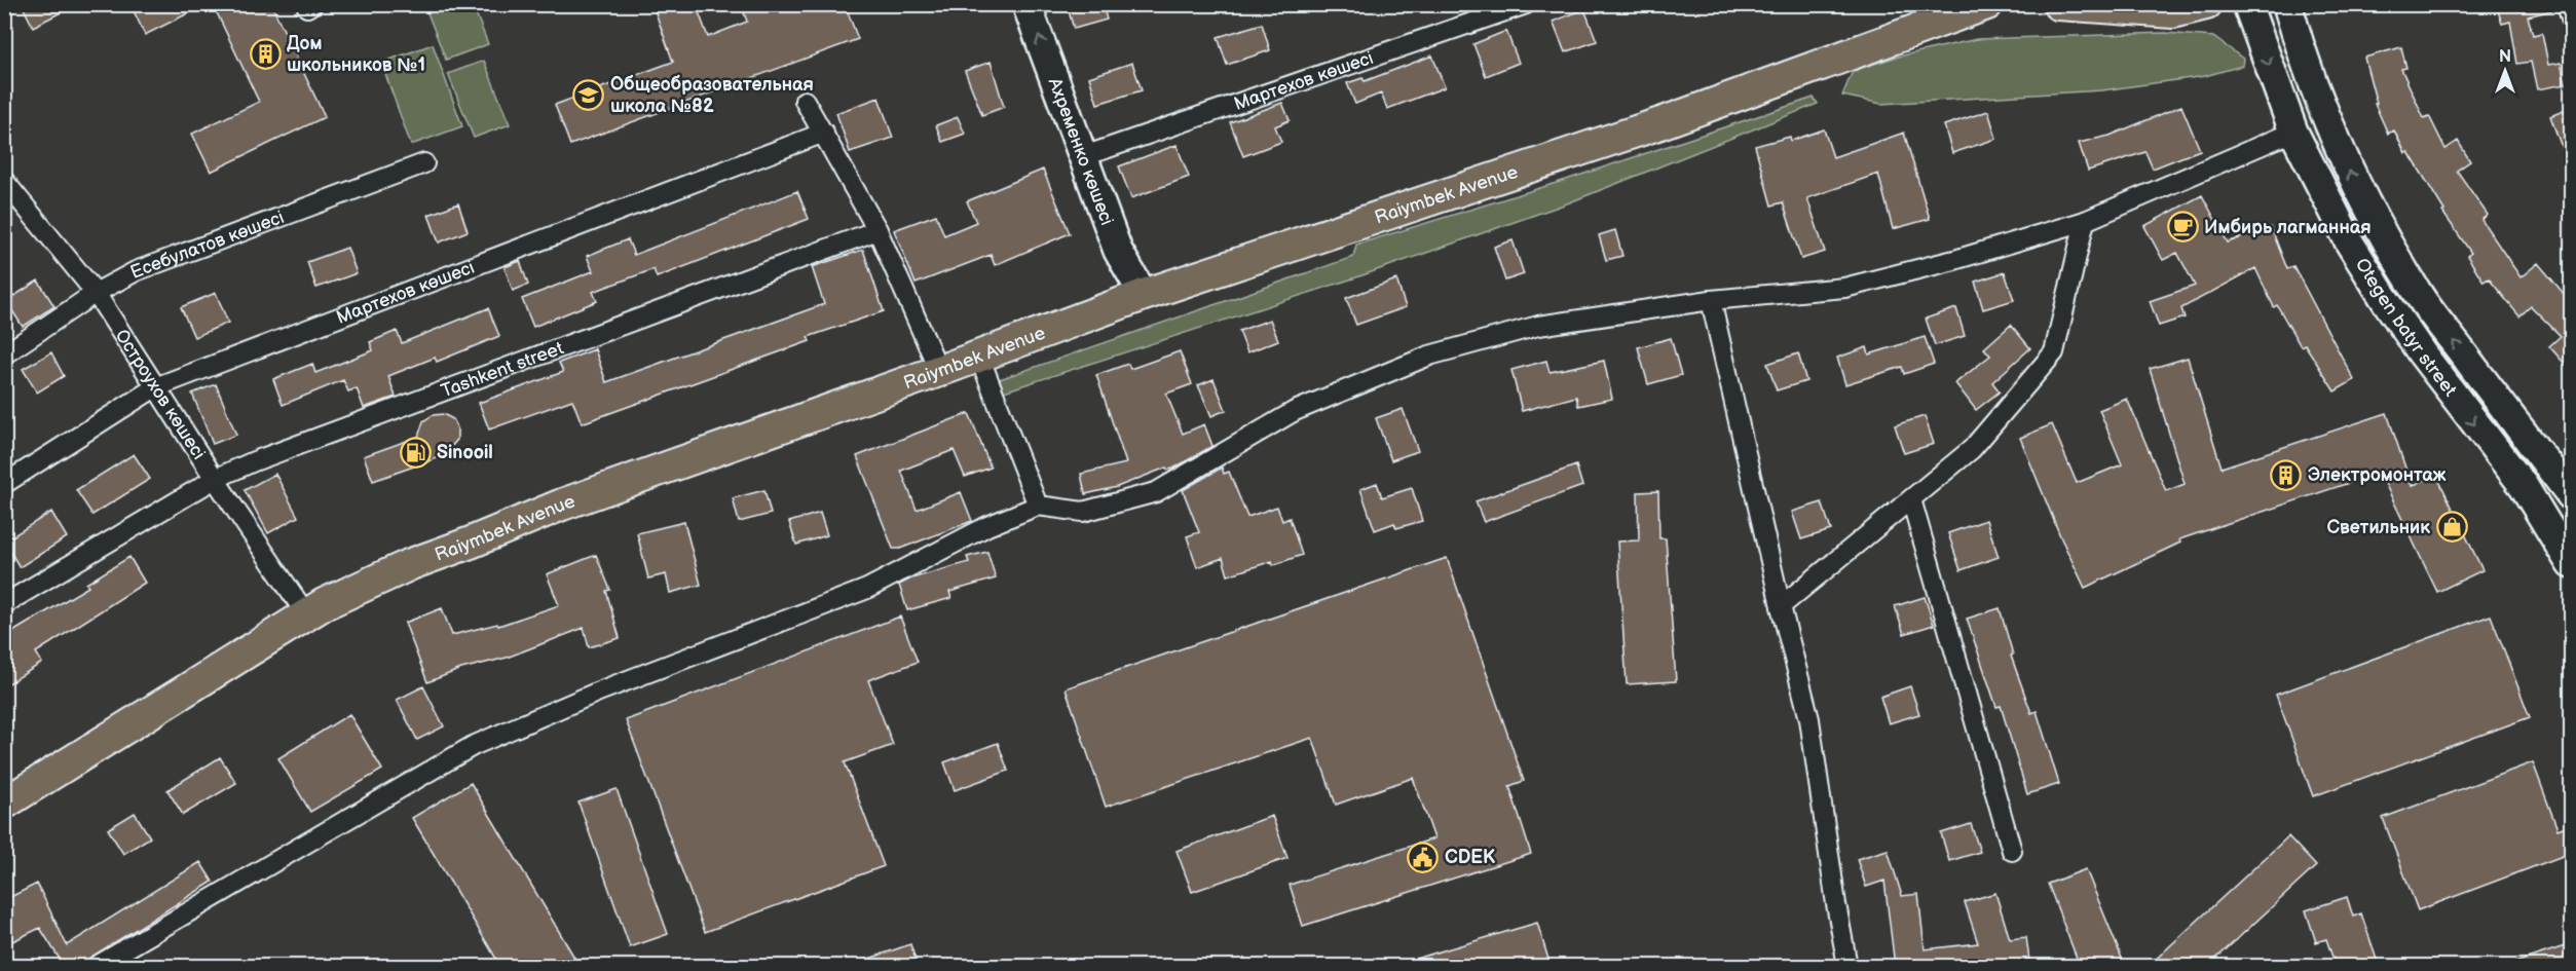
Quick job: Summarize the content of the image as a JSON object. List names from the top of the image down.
{
  "streets": {
    "main road": ["Ахременко көшесі", "Raiymbek Avenue", "Otegen batyr street"],
    "street": [
      "Мартехов көшесі",
      "Есебулатов көшесі",
      "Tashkent street",
      "Остроухов көшесі"
    ]
  },
  "crossings": [
    ["Мартехов көшесі", "Ахременко көшесі"],
    ["Мартехов көшесі", "Остроухов көшесі"],
    ["Ахременко көшесі", "Raiymbek Avenue"],
    ["Raiymbek Avenue", "Остроухов көшесі"],
    ["Есебулатов көшесі", "Остроухов көшесі"],
    ["Tashkent street", "Остроухов көшесі"]
  ],
  "one_way": ["Ахременко көшесі"],
  "places": {
    "building": ["Дом школьников №1", "Электромонтаж"],
    "school or university": ["Общеобразовательная школа №82"],
    "cafe": ["Имбирь лагманная"],
    "fuel station": ["Sinooil"],
    "shop": ["Светильник"],
    "public building": ["CDEK"]
  },
  "north": "top"
}
